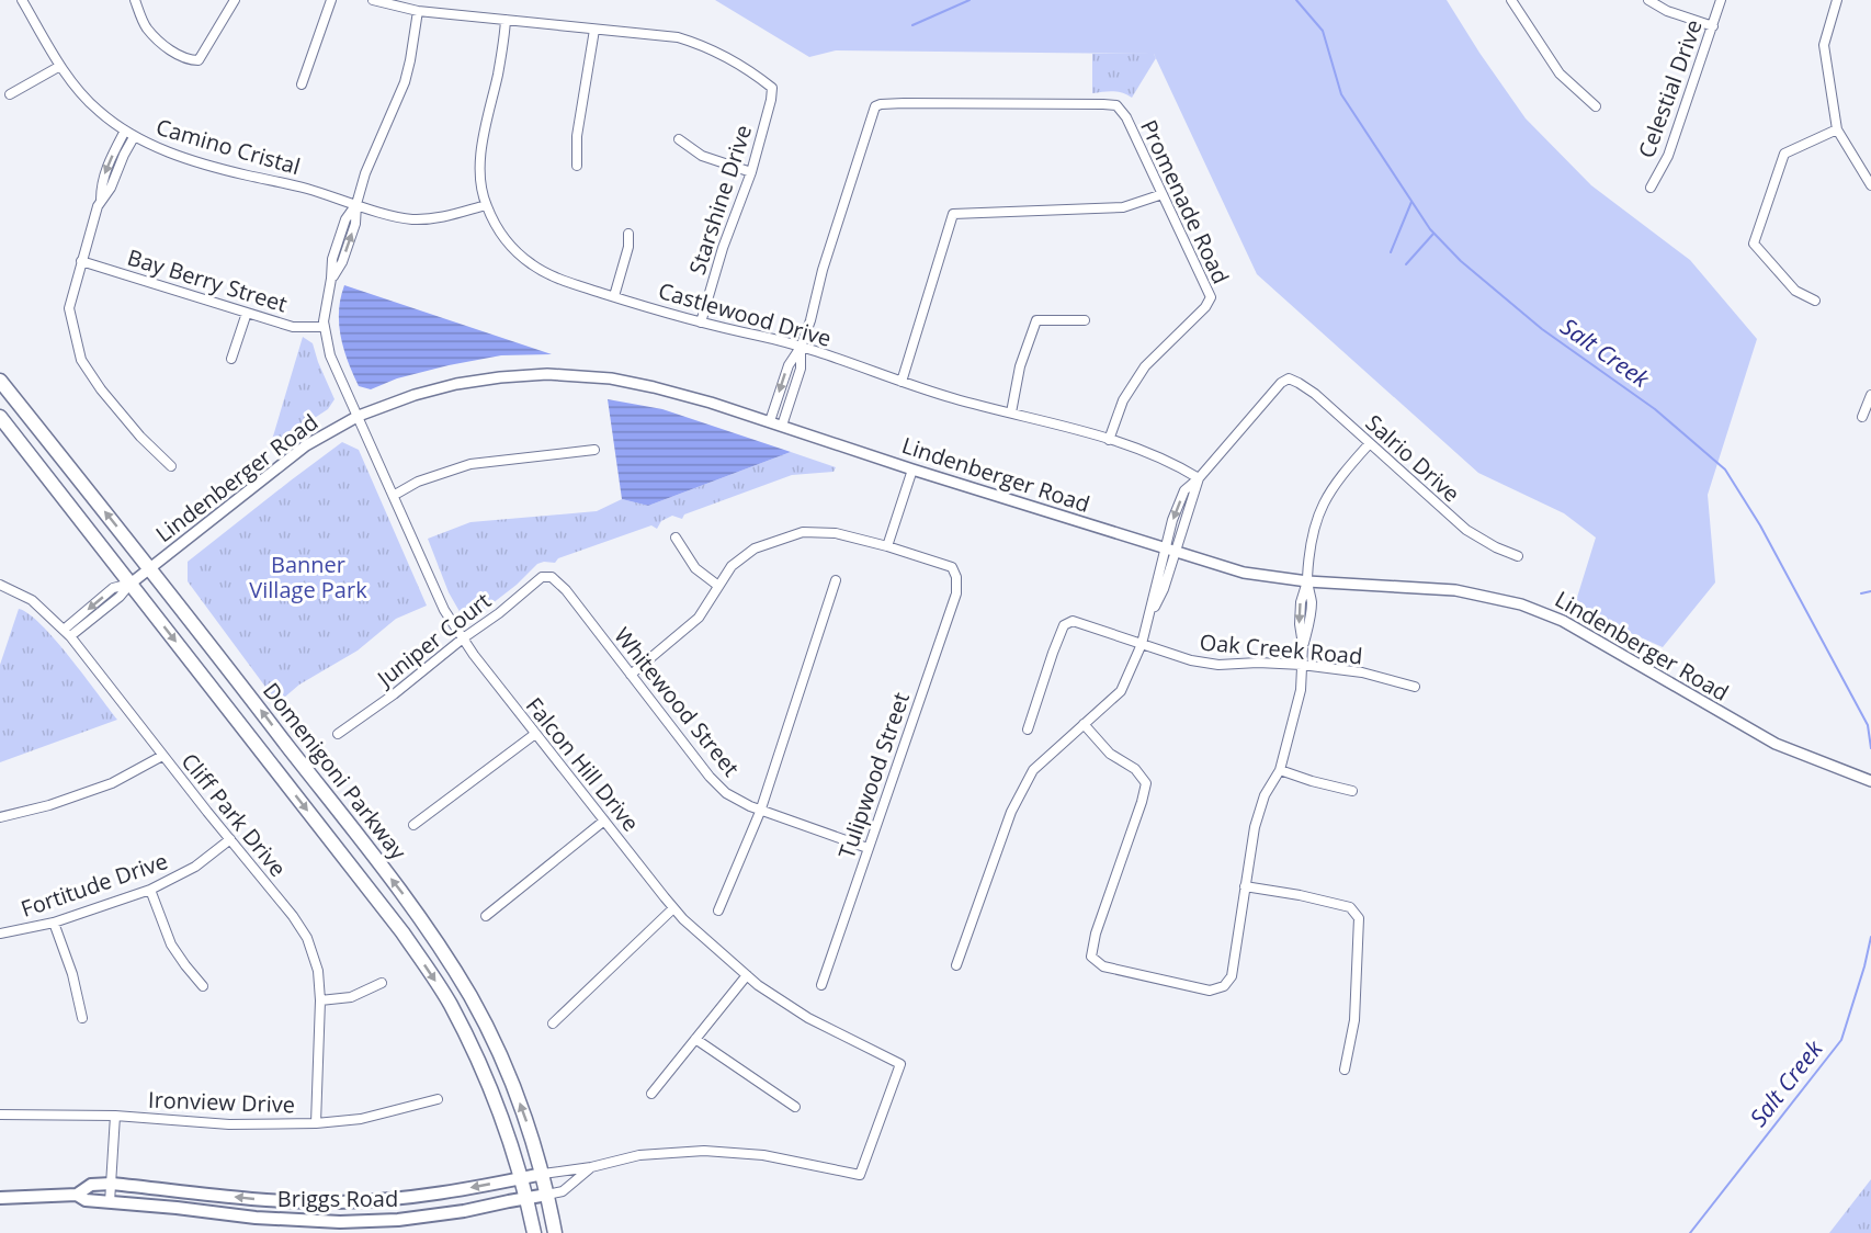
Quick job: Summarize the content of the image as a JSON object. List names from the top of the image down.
{
  "streets": {
    "main road": ["Domenigoni Parkway", "Briggs Road"],
    "street": [
      "Celestial Drive",
      "Camino Cristal",
      "Starshine Drive",
      "Promenade Road",
      "Bay Berry Street",
      "Castlewood Drive",
      "Salrio Drive",
      "Lindenberger Road",
      "Juniper Court",
      "Oak Creek Road",
      "Whitewood Street",
      "Falcon Hill Drive",
      "Tulipwood Street",
      "Cliff Park Drive",
      "Fortitude Drive",
      "Ironview Drive"
    ]
  },
  "crossings": [
    ["Camino Cristal", "Castlewood Drive"],
    ["Camino Cristal", "Falcon Hill Drive"],
    ["Starshine Drive", "Castlewood Drive"],
    ["Promenade Road", "Castlewood Drive"],
    ["Bay Berry Street", "Falcon Hill Drive"],
    ["Castlewood Drive", "Salrio Drive"],
    ["Lindenberger Road", "Falcon Hill Drive"],
    ["Lindenberger Road", "Domenigoni Parkway"],
    ["Juniper Court", "Whitewood Street"],
    ["Juniper Court", "Falcon Hill Drive"],
    ["Whitewood Street", "Tulipwood Street"],
    ["Falcon Hill Drive", "Briggs Road"],
    ["Domenigoni Parkway", "Briggs Road"],
    ["Cliff Park Drive", "Fortitude Drive"],
    ["Cliff Park Drive", "Ironview Drive"]
  ],
  "water": ["Salt Creek"],
  "parks": ["Banner Village Park"]
}
